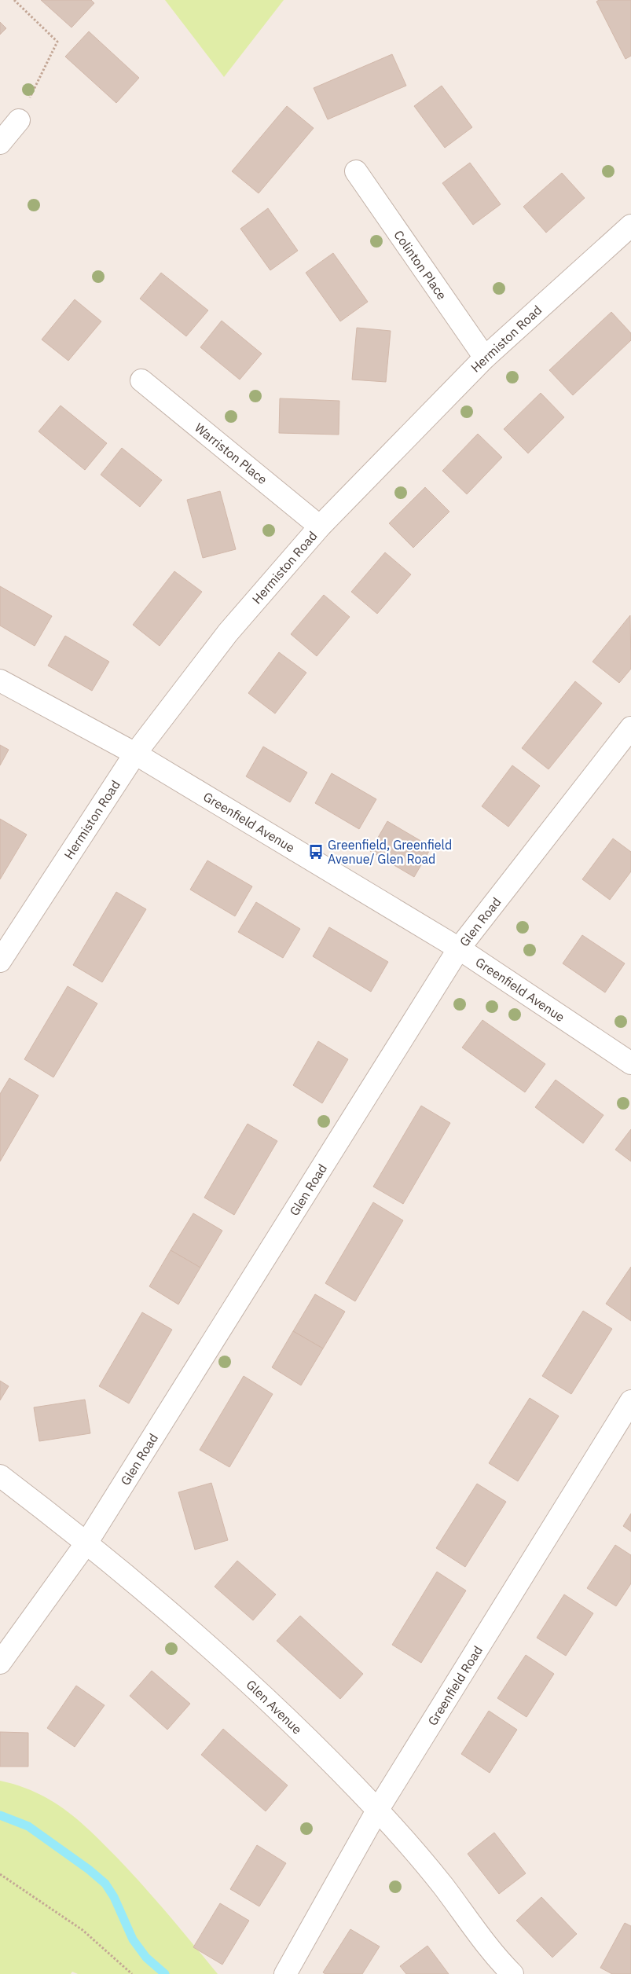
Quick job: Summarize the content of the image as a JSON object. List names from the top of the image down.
{
  "streets": {
    "street": [
      "Colinton Place",
      "Hermiston Road",
      "Warriston Place",
      "Greenfield Avenue",
      "Glen Road",
      "Greenfield Road",
      "Glen Avenue"
    ]
  },
  "crossings": [
    ["Colinton Place", "Hermiston Road"],
    ["Hermiston Road", "Warriston Place"],
    ["Hermiston Road", "Greenfield Avenue"],
    ["Greenfield Avenue", "Glen Road"],
    ["Glen Road", "Glen Avenue"],
    ["Greenfield Road", "Glen Avenue"]
  ],
  "places": {
    "bus stop": ["Greenfield, Greenfield Avenue/ Glen Road"]
  }
}
